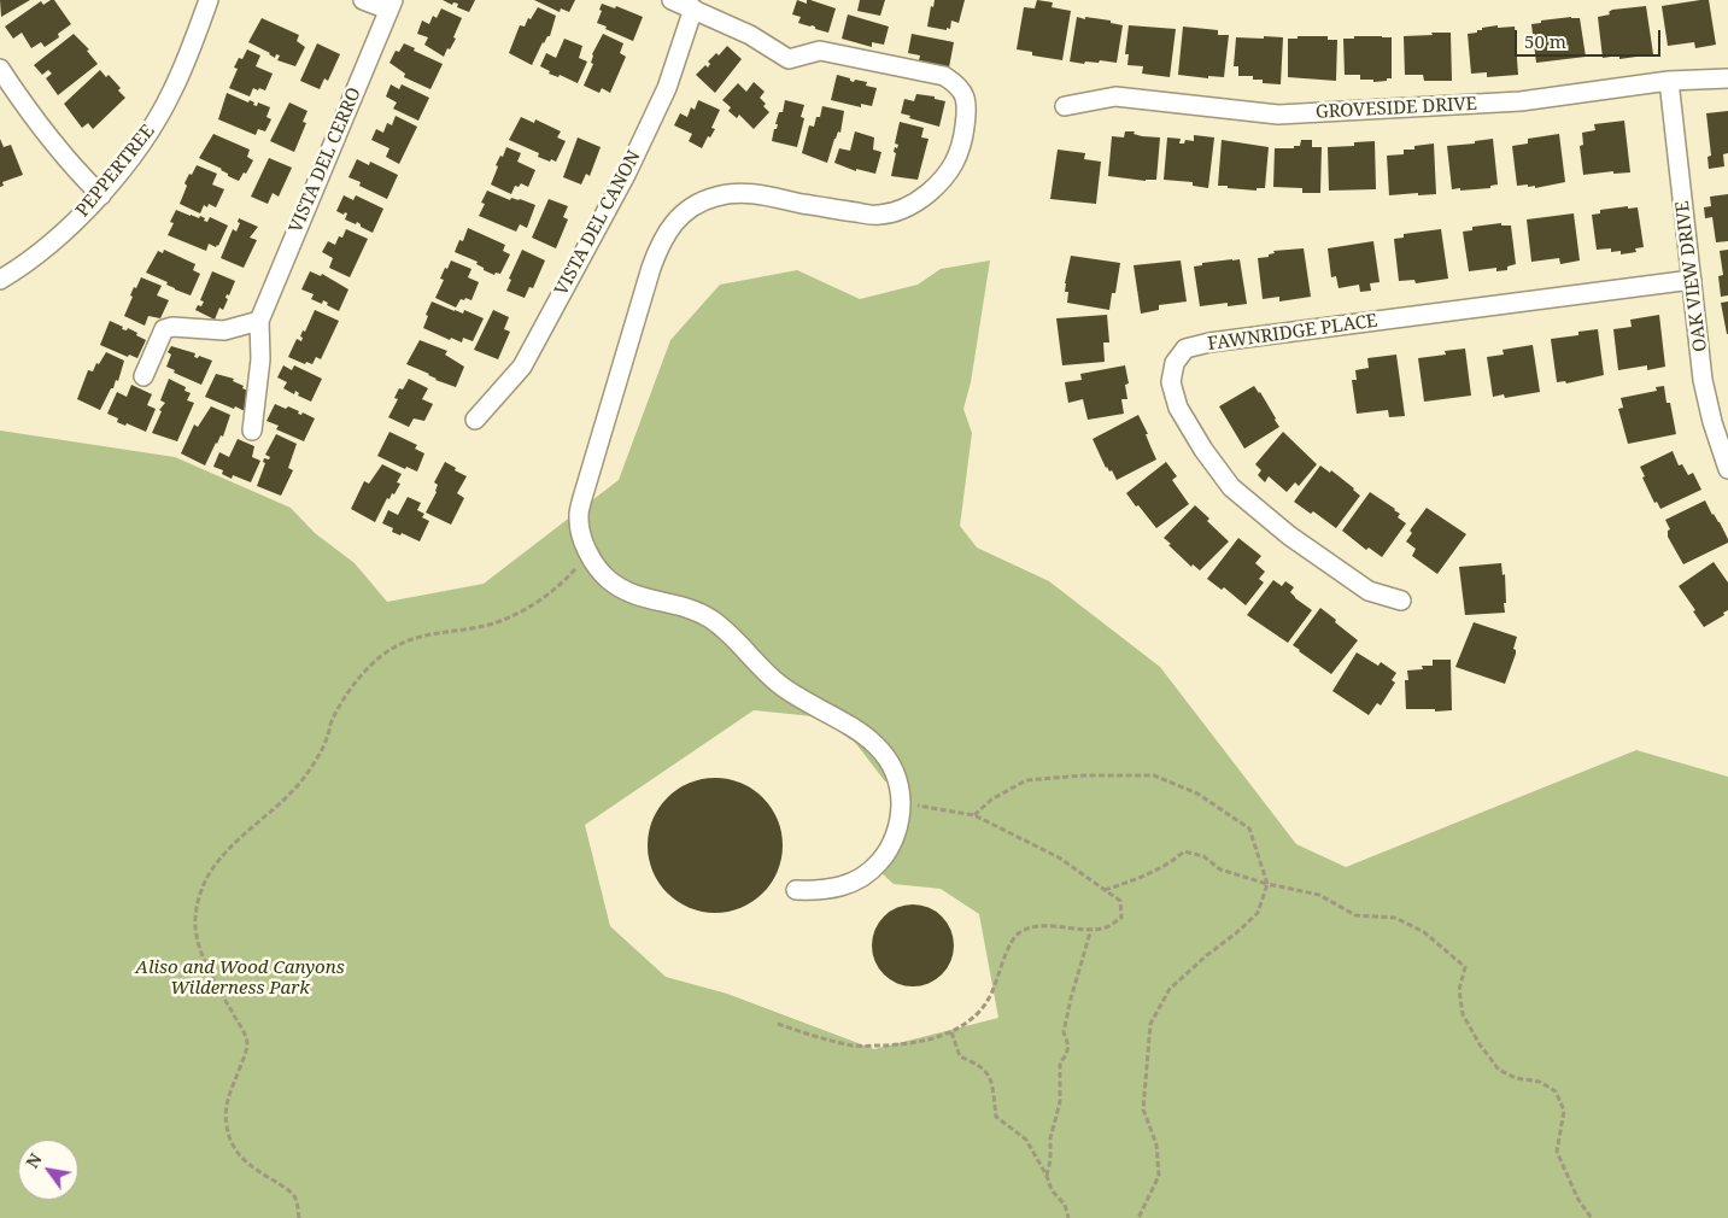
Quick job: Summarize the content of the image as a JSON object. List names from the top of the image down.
{
  "streets": {
    "street": [
      "GROVESIDE DRIVE",
      "VISTA DEL CERRO",
      "PEPPERTREE",
      "VISTA DEL CANON",
      "OAK VIEW DRIVE",
      "FAWNRIDGE PLACE"
    ]
  },
  "crossings": [
    ["GROVESIDE DRIVE", "OAK VIEW DRIVE"],
    ["OAK VIEW DRIVE", "FAWNRIDGE PLACE"]
  ],
  "parks": ["Aliso and Wood Canyons Wilderness Park"],
  "scale_bar": "50 m",
  "north": "top left"
}
